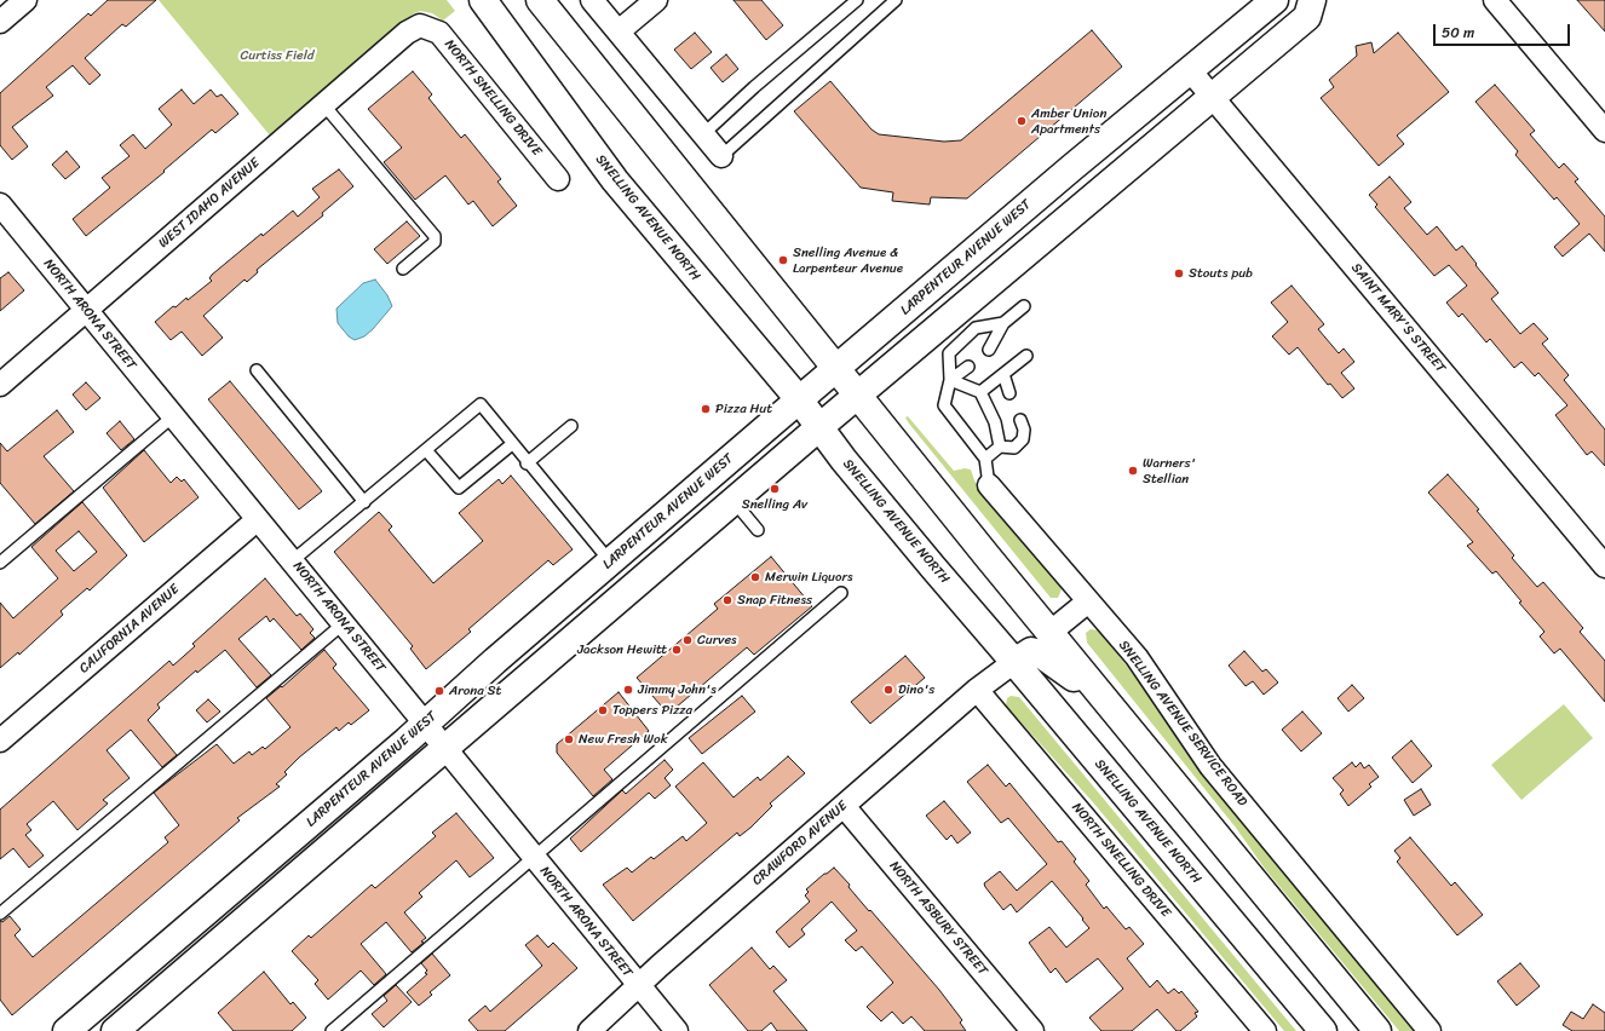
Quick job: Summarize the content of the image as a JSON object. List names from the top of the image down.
{
  "streets": {
    "main road": ["SNELLING AVENUE NORTH", "LARPENTEUR AVENUE WEST"],
    "street": [
      "NORTH SNELLING DRIVE",
      "WEST IDAHO AVENUE",
      "NORTH ARONA STREET",
      "SAINT MARY'S STREET",
      "CALIFORNIA AVENUE",
      "SNELLING AVENUE SERVICE ROAD",
      "CRAWFORD AVENUE",
      "NORTH ASBURY STREET"
    ]
  },
  "crossings": [
    ["NORTH SNELLING DRIVE", "WEST IDAHO AVENUE"],
    ["NORTH SNELLING DRIVE", "CRAWFORD AVENUE"],
    ["WEST IDAHO AVENUE", "NORTH ARONA STREET"],
    ["SNELLING AVENUE NORTH", "LARPENTEUR AVENUE WEST"],
    ["SNELLING AVENUE NORTH", "CRAWFORD AVENUE"],
    ["LARPENTEUR AVENUE WEST", "NORTH ARONA STREET"],
    ["LARPENTEUR AVENUE WEST", "SAINT MARY'S STREET"],
    ["NORTH ARONA STREET", "CALIFORNIA AVENUE"],
    ["NORTH ARONA STREET", "CRAWFORD AVENUE"],
    ["CRAWFORD AVENUE", "NORTH ASBURY STREET"]
  ],
  "parks": ["Curtiss Field"],
  "places": [
    "Amber Union Apartments",
    "Snelling Avenue & Larpenteur Avenue",
    "Stouts pub",
    "Pizza Hut",
    "Warners' Stellian",
    "Snelling Av",
    "Merwin Liquors",
    "Snap Fitness",
    "Curves",
    "Jackson Hewitt",
    "Jimmy John's",
    "Dino's",
    "Arona St",
    "Toppers Pizza",
    "New Fresh Wok"
  ],
  "scale_bar": "50 m"
}
